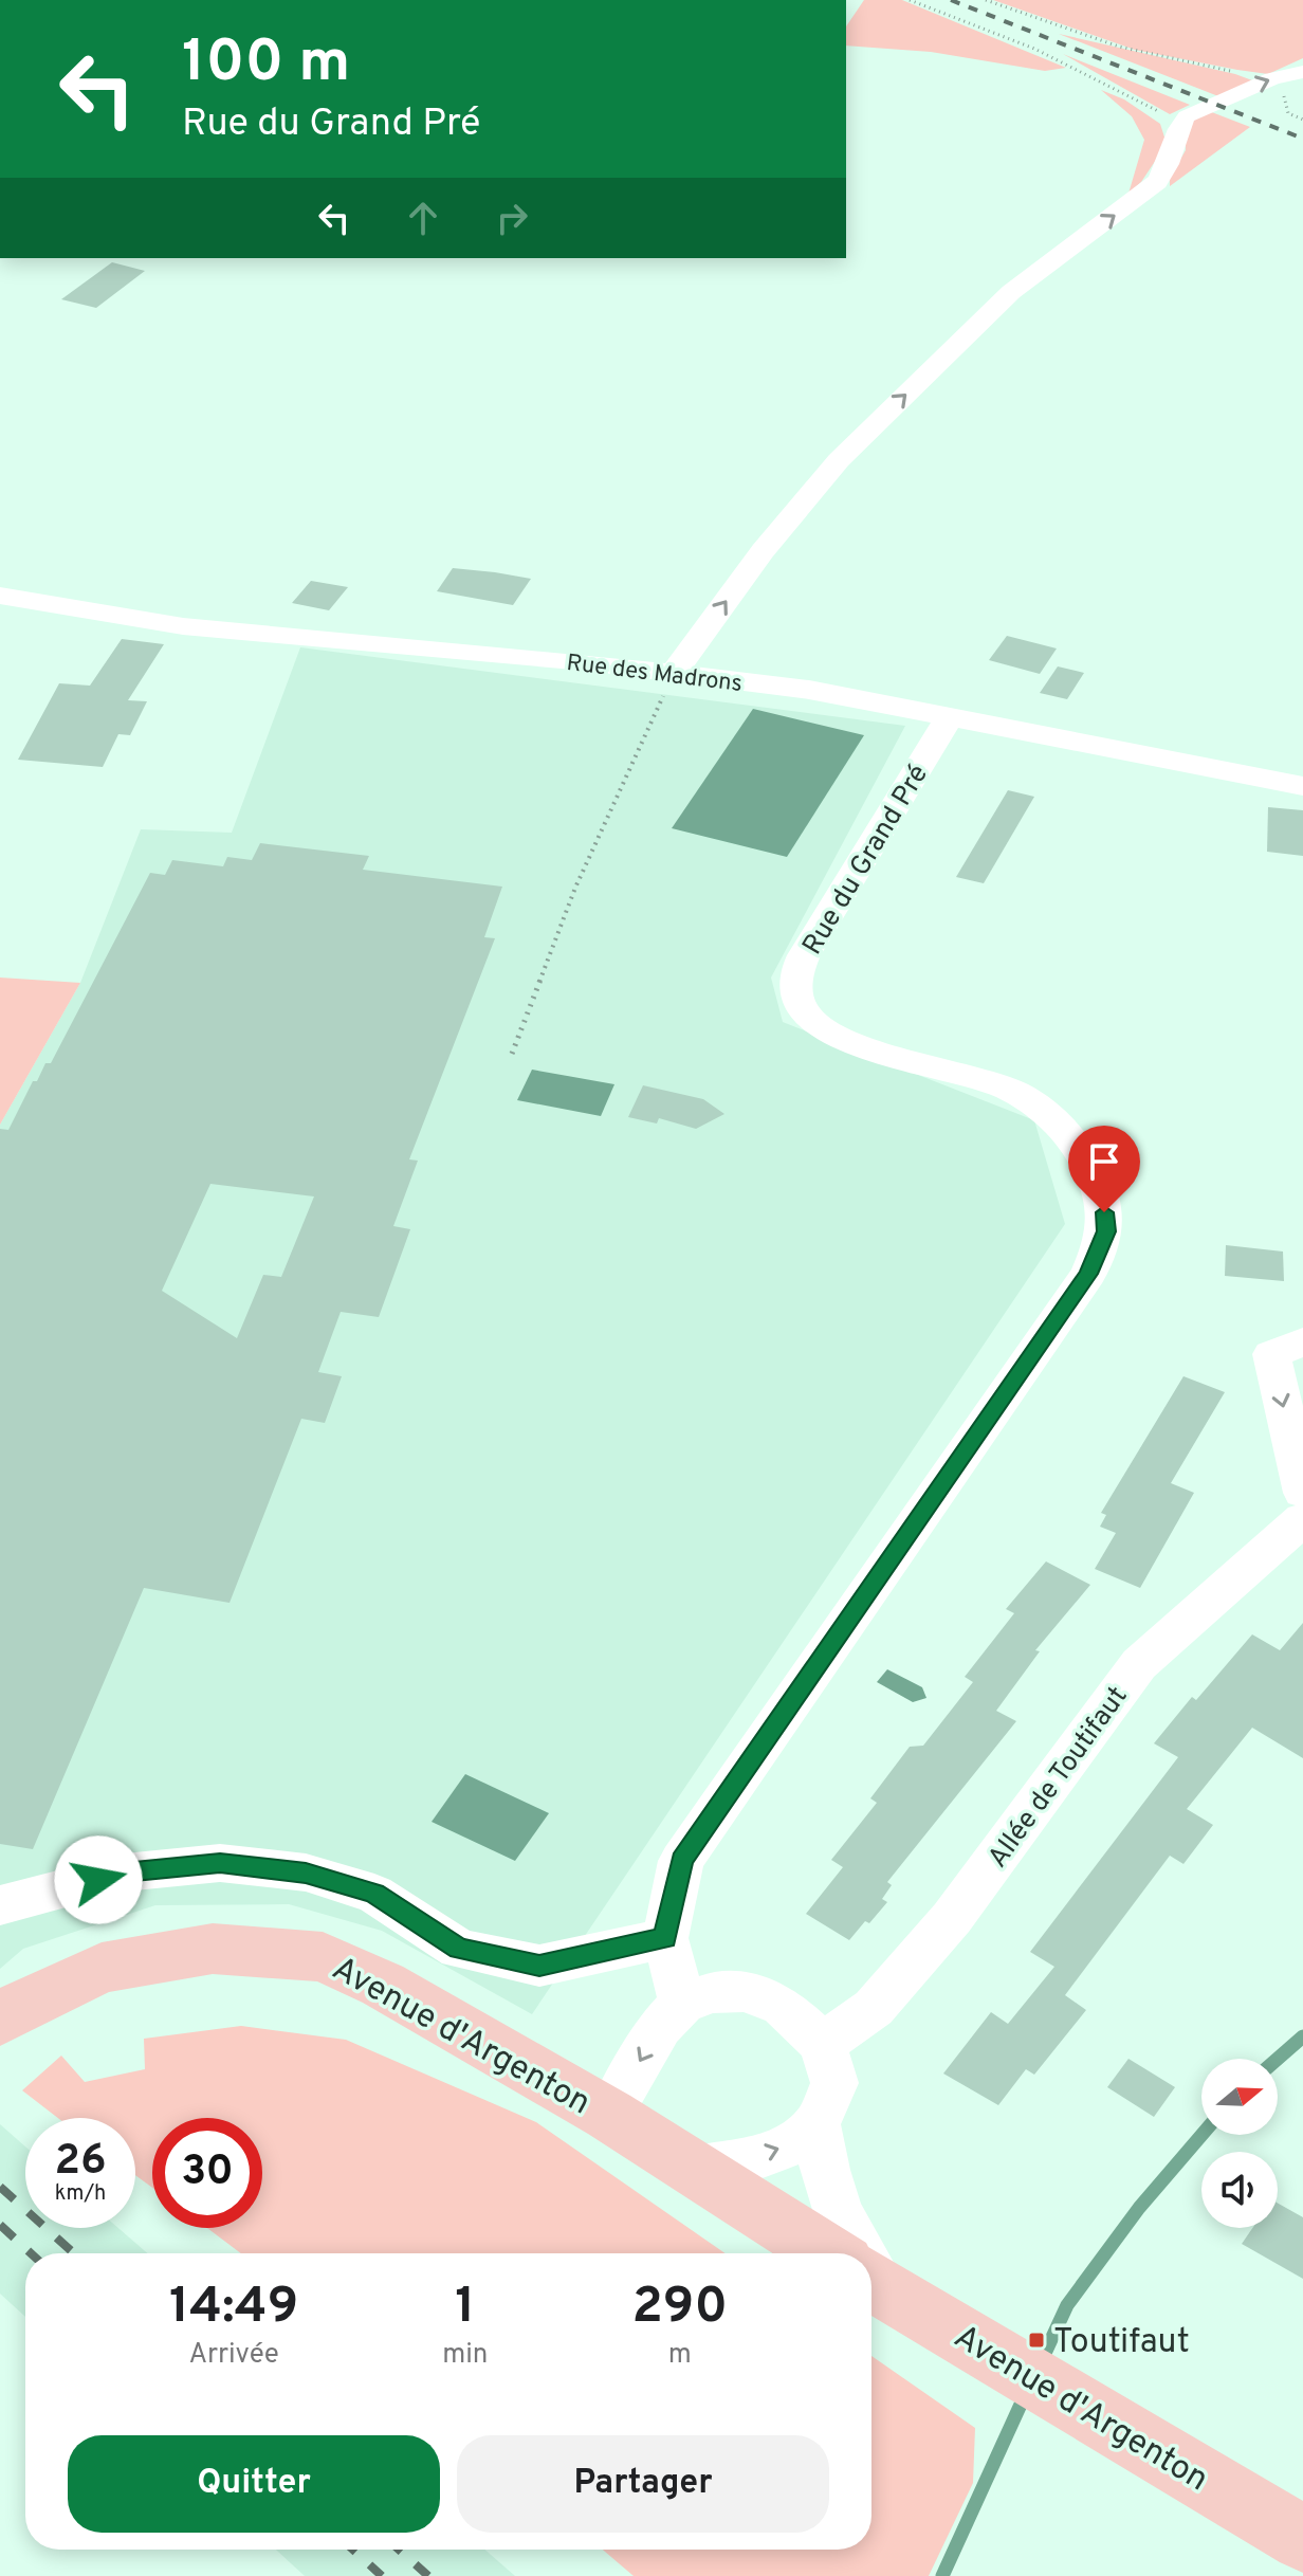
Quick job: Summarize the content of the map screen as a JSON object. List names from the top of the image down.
{
  "streets": {
    "main road": ["Avenue d'Argenton"],
    "street": ["Rue des Madrons", "Rue du Grand Pré", "Allée de Toutifaut"]
  },
  "crossings": [
    ["Rue des Madrons", "Rue du Grand Pré"],
    ["Rue du Grand Pré", "Allée de Toutifaut"],
    ["Rue du Grand Pré", "Avenue d'Argenton"],
    ["Allée de Toutifaut", "Avenue d'Argenton"]
  ],
  "places": {
    "transit": ["Toutifaut"]
  },
  "north": "right",
  "page": {
    "turn": ["100 m", "Rue du Grand Pré"],
    "speed": "26 km/h",
    "limit": "30",
    "eta": [
      "14:49",
      "Arrivée",
      "1",
      "min",
      "290",
      "m"
    ],
    "buttons": ["Quitter", "Partager"]
  }
}
